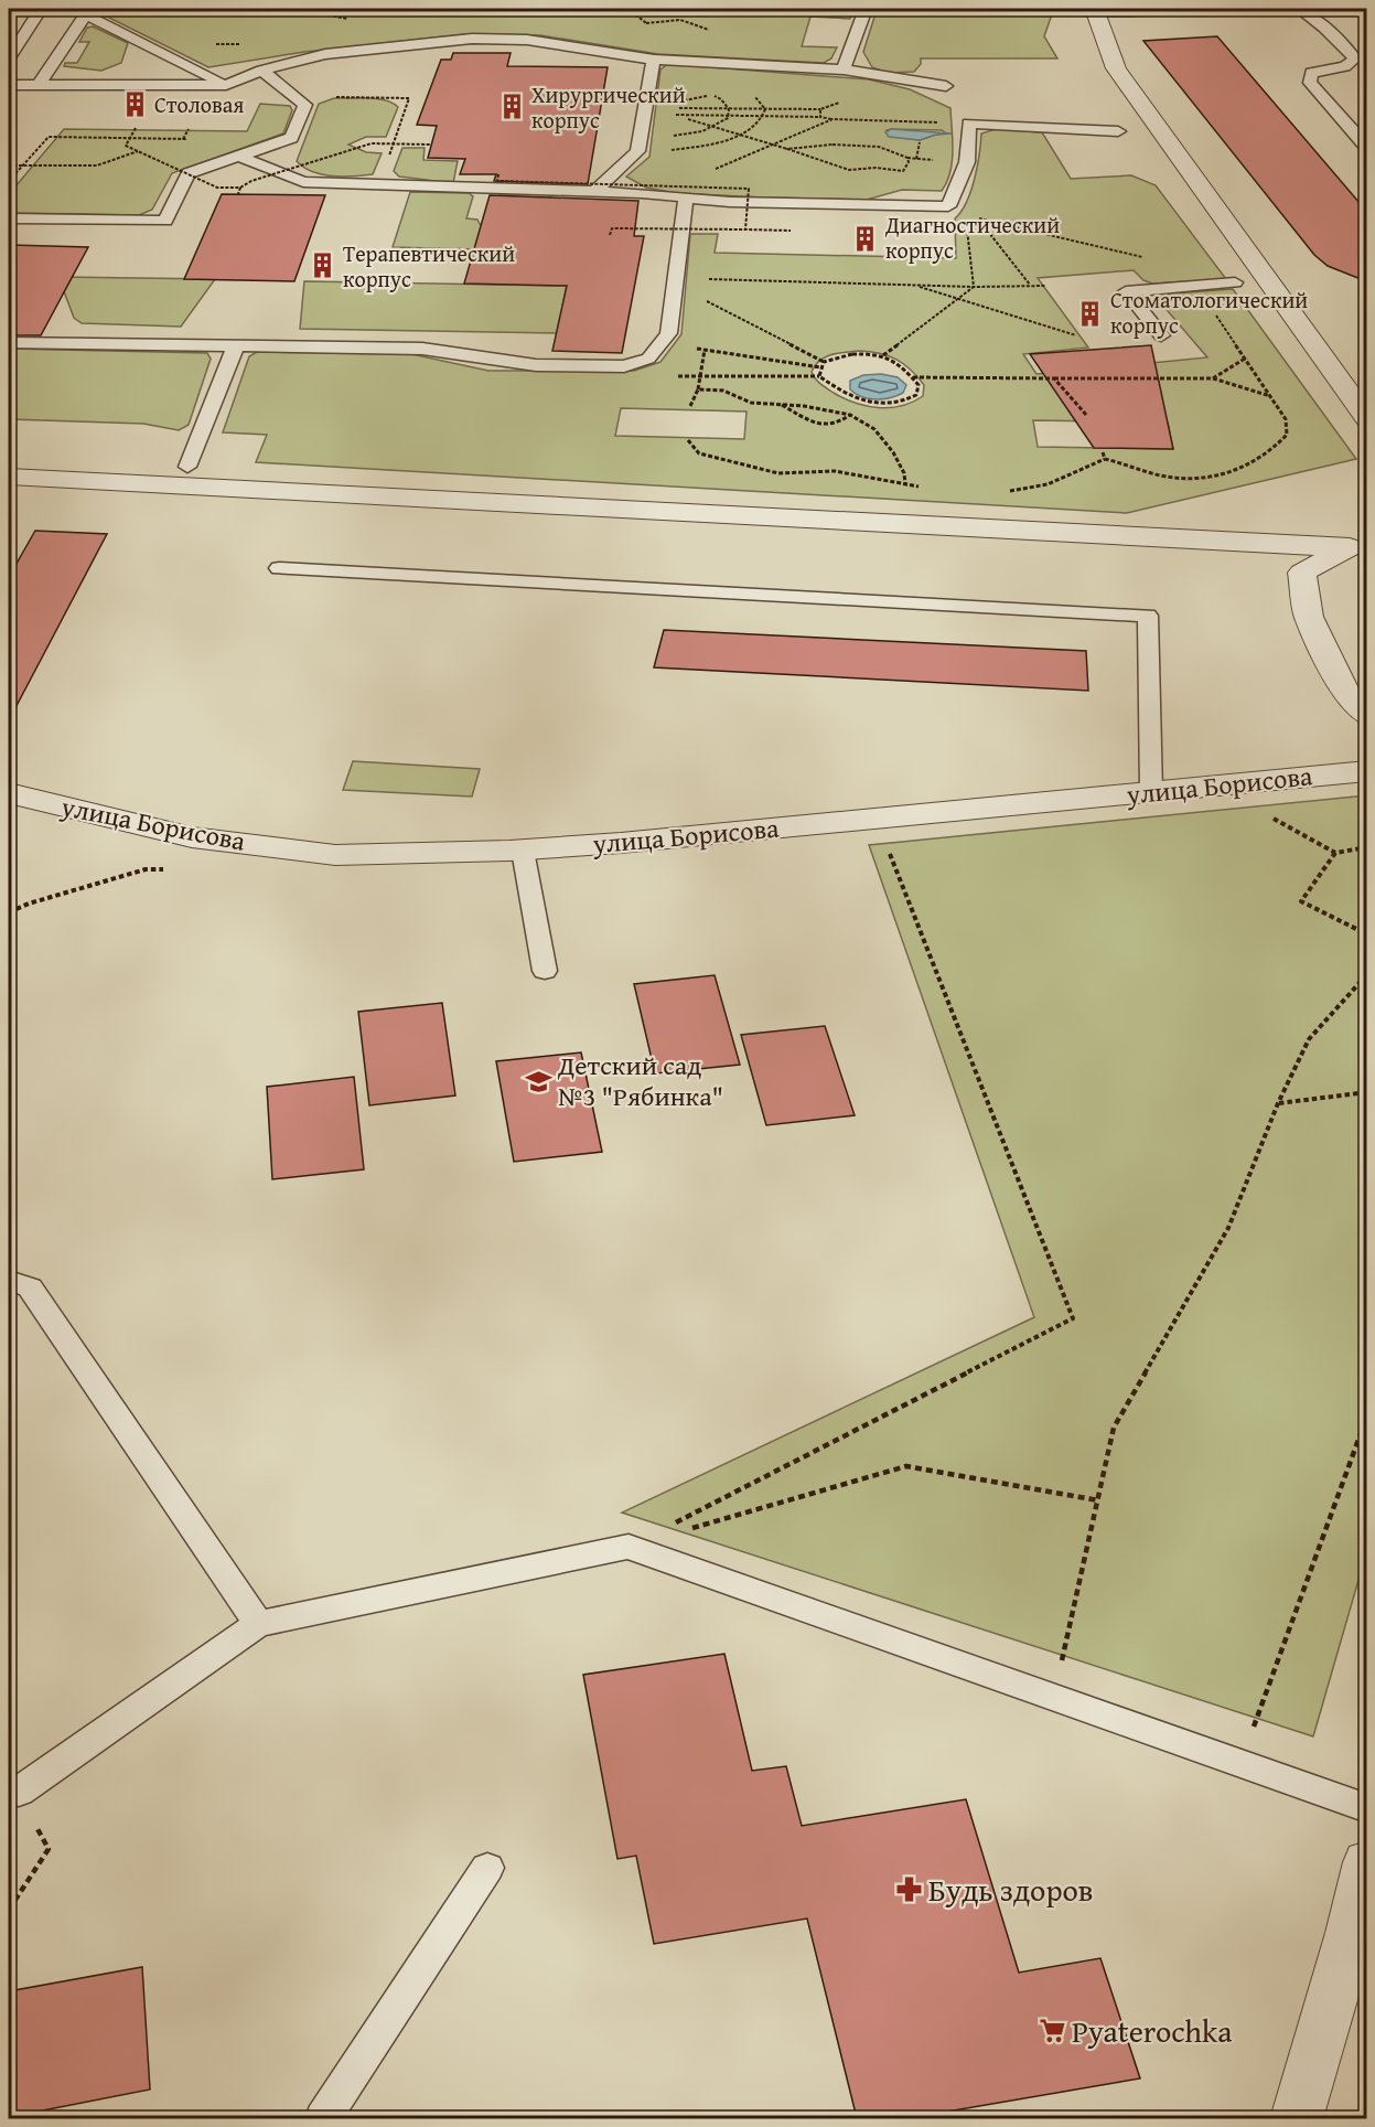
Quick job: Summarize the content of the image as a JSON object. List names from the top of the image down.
{
  "streets": {
    "street": ["улица Борисова"]
  },
  "places": {
    "building": [
      "Столовая",
      "Хирургический корпус",
      "Диагностический корпус",
      "Терапевтический корпус",
      "Стоматологический корпус"
    ],
    "school or university": ["Детский сад №3 \"Рябинка\""],
    "pharmacy": ["Будь здоров"],
    "supermarket": ["Pyaterochka"]
  }
}
